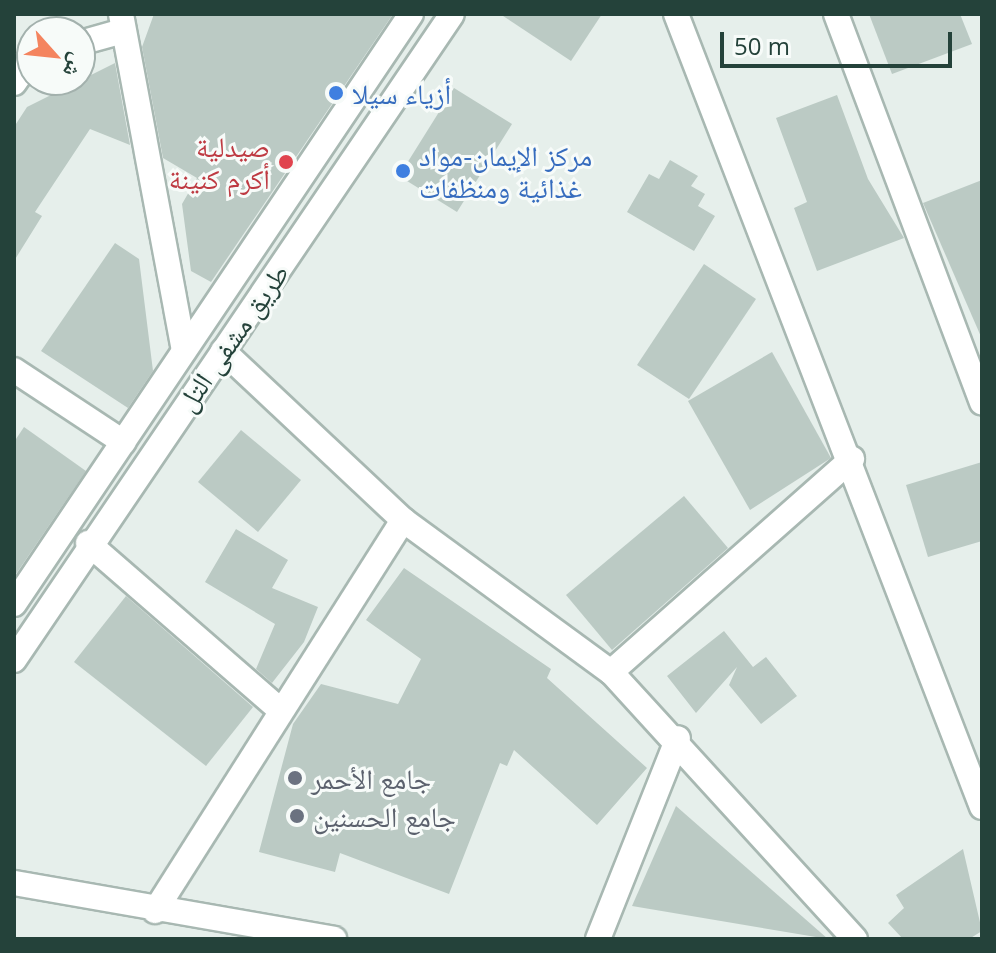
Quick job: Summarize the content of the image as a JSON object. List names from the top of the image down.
{
  "streets": {
    "street": ["طريق مشفى التل"]
  },
  "places": [
    "أزياء سيلا",
    "صيدلية أكرم كنينة",
    "مركز الإيمان-مواد غذائية ومنظفات",
    "جامع الأحمر",
    "جامع الحسنين"
  ],
  "scale_bar": "50 m",
  "north": "bottom right"
}
